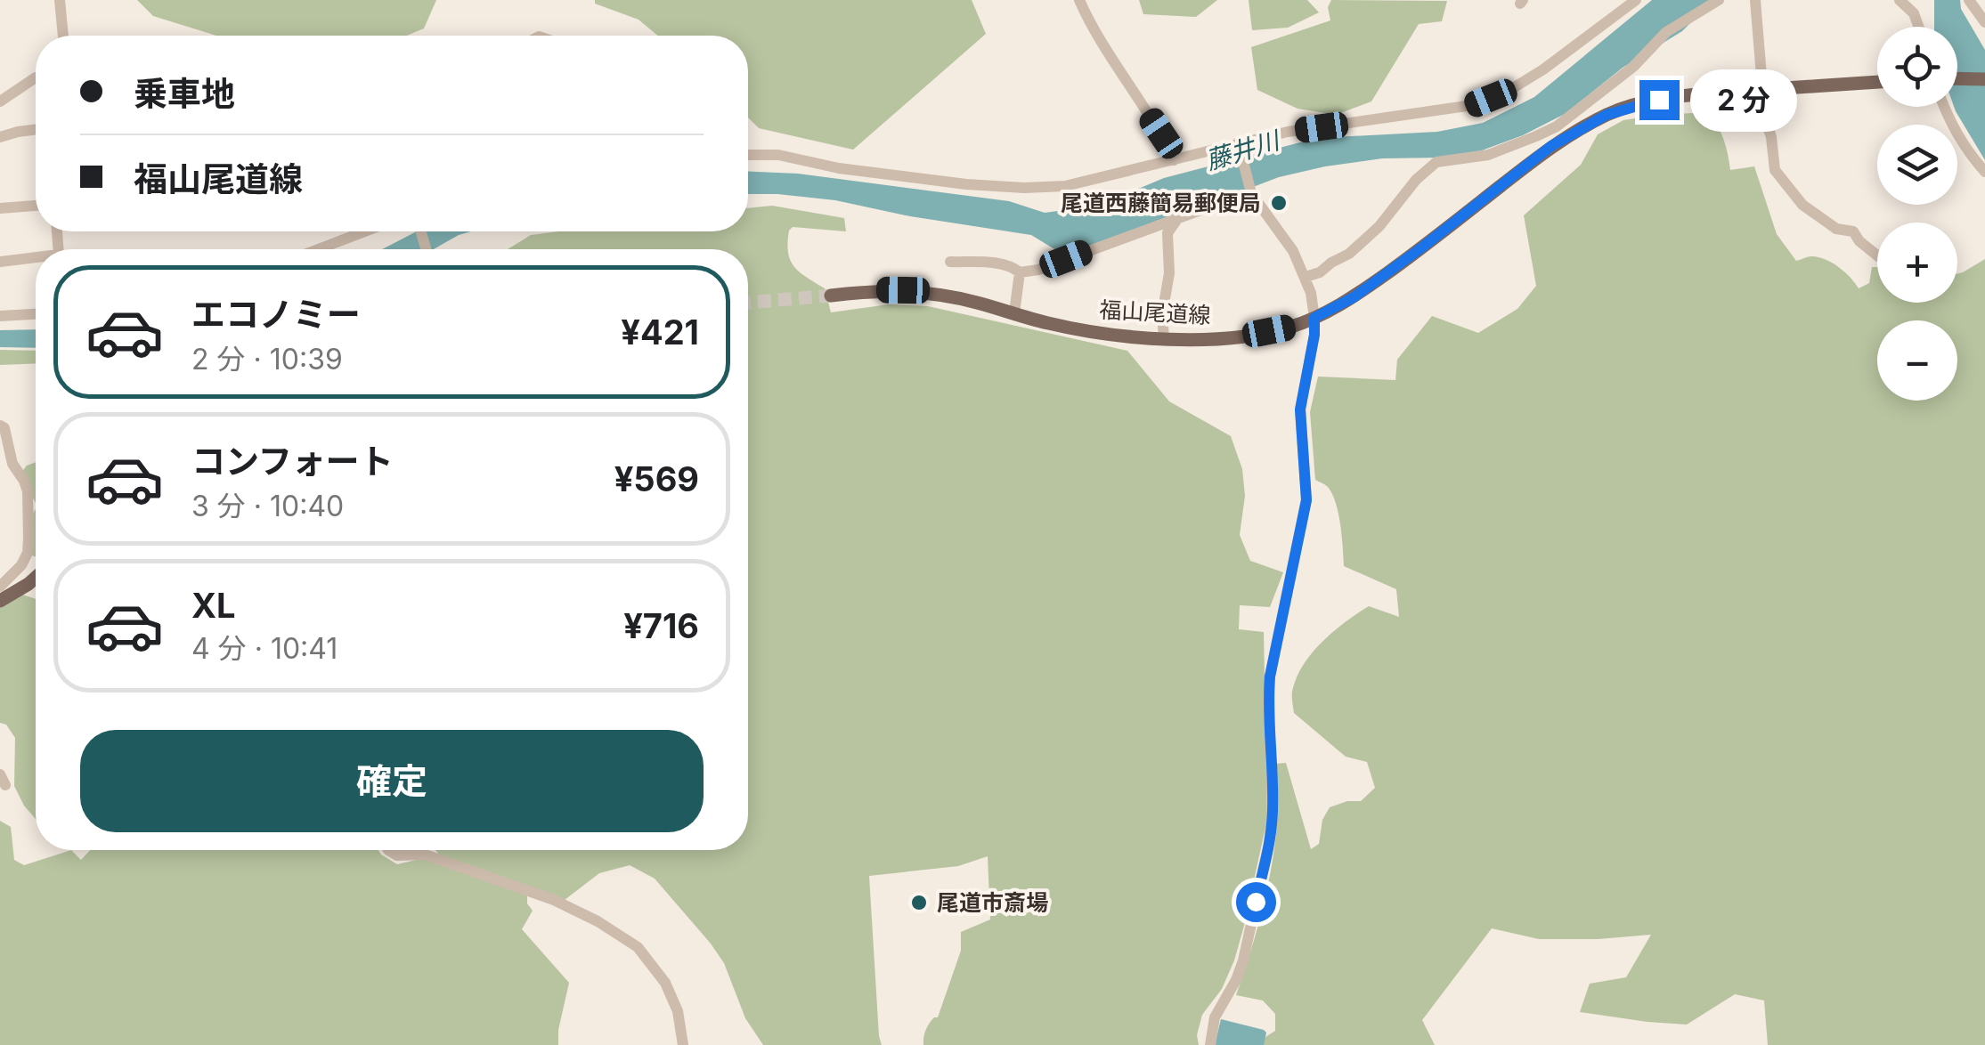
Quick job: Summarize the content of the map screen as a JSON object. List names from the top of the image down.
{
  "streets": {
    "main road": ["福山尾道線"]
  },
  "water": ["藤井川"],
  "places": ["尾道西藤簡易郵便局", "尾道市斎場"],
  "page": {
    "map_buttons": ["+", "−"],
    "banner": ["乗車地", "福山尾道線"],
    "bubble": "2 分",
    "list": [
      {
        "name": "エコノミー",
        "note": "2 分 · 10:39",
        "value": "¥421"
      },
      {
        "name": "コンフォート",
        "note": "3 分 · 10:40",
        "value": "¥569"
      },
      {
        "name": "XL",
        "note": "4 分 · 10:41",
        "value": "¥716"
      }
    ],
    "buttons": "確定"
  }
}
